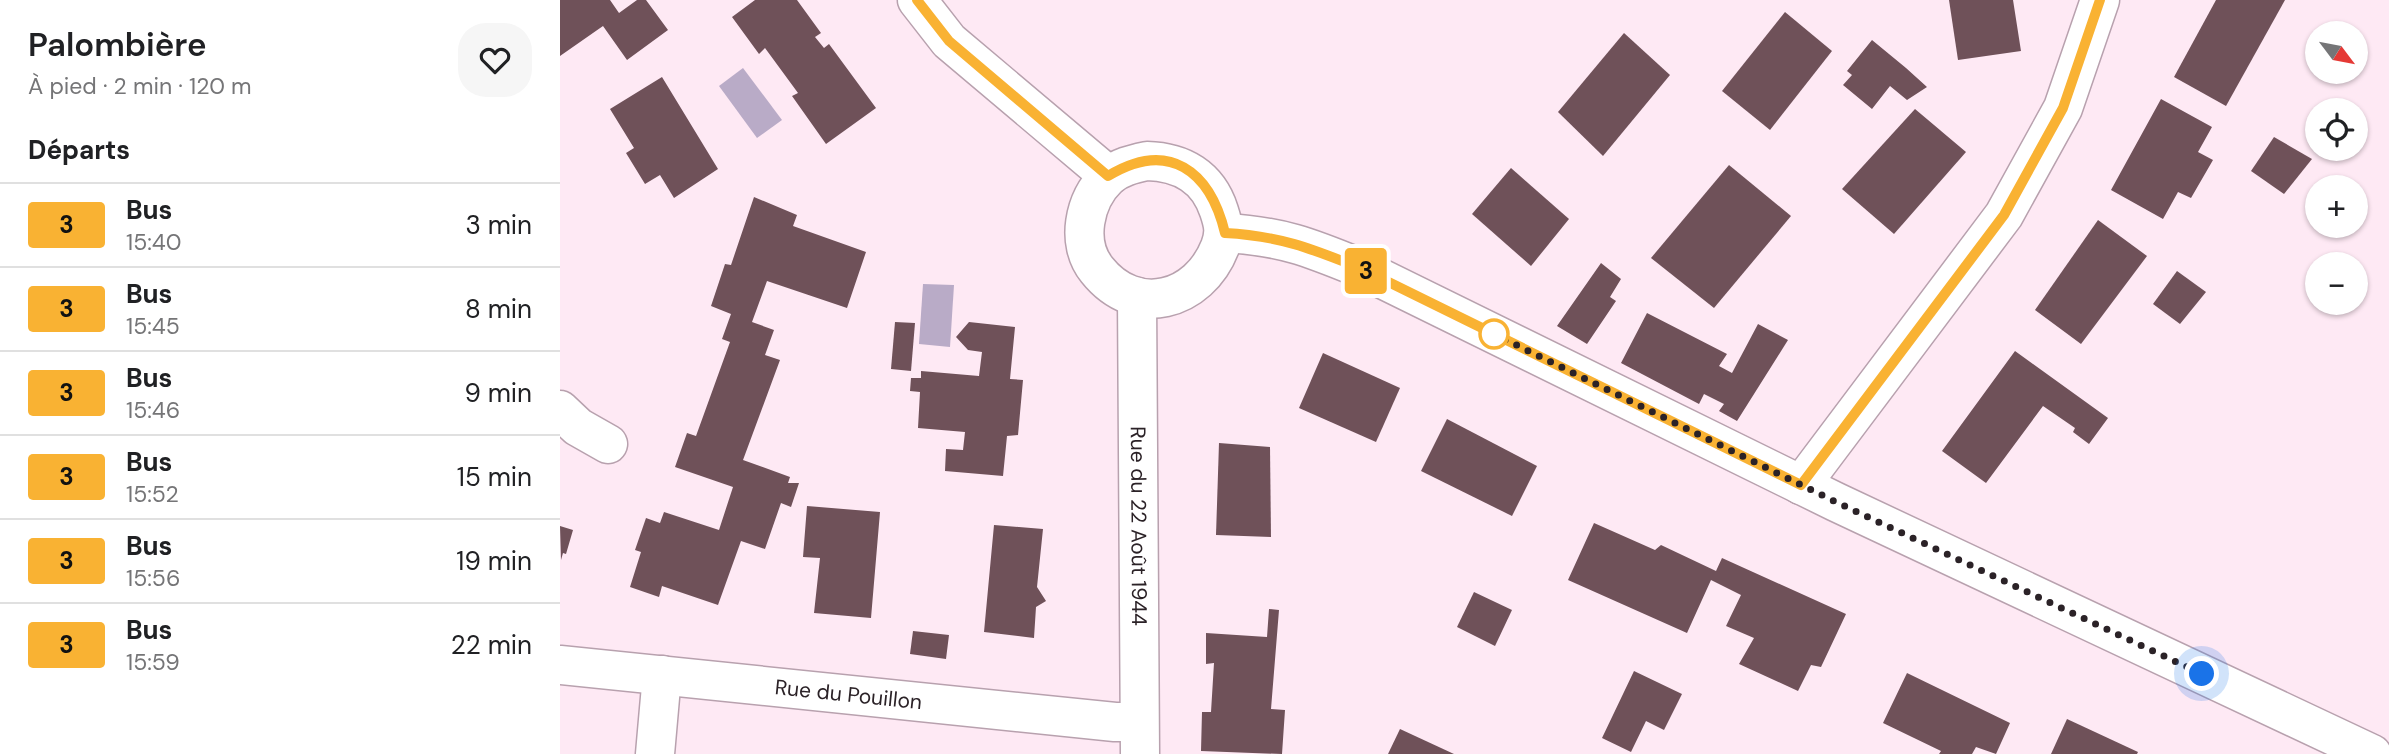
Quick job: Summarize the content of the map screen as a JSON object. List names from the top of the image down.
{
  "streets": {
    "street": ["Rue du 22 Août 1944", "Rue du Pouillon"]
  },
  "crossings": [
    ["Rue du 22 Août 1944", "Rue du Pouillon"]
  ],
  "lines": ["bus line 3"],
  "north": "bottom right",
  "page": {
    "heading": [
      ["Palombière", "À pied · 2 min · 120 m"],
      "Départs"
    ],
    "on_map": "3",
    "map_buttons": ["+", "−"],
    "list": [
      {
        "mark": "3",
        "name": "Bus",
        "note": "15:40",
        "value": "3 min"
      },
      {
        "mark": "3",
        "name": "Bus",
        "note": "15:45",
        "value": "8 min"
      },
      {
        "mark": "3",
        "name": "Bus",
        "note": "15:46",
        "value": "9 min"
      },
      {
        "mark": "3",
        "name": "Bus",
        "note": "15:52",
        "value": "15 min"
      },
      {
        "mark": "3",
        "name": "Bus",
        "note": "15:56",
        "value": "19 min"
      },
      {
        "mark": "3",
        "name": "Bus",
        "note": "15:59",
        "value": "22 min"
      }
    ]
  }
}
